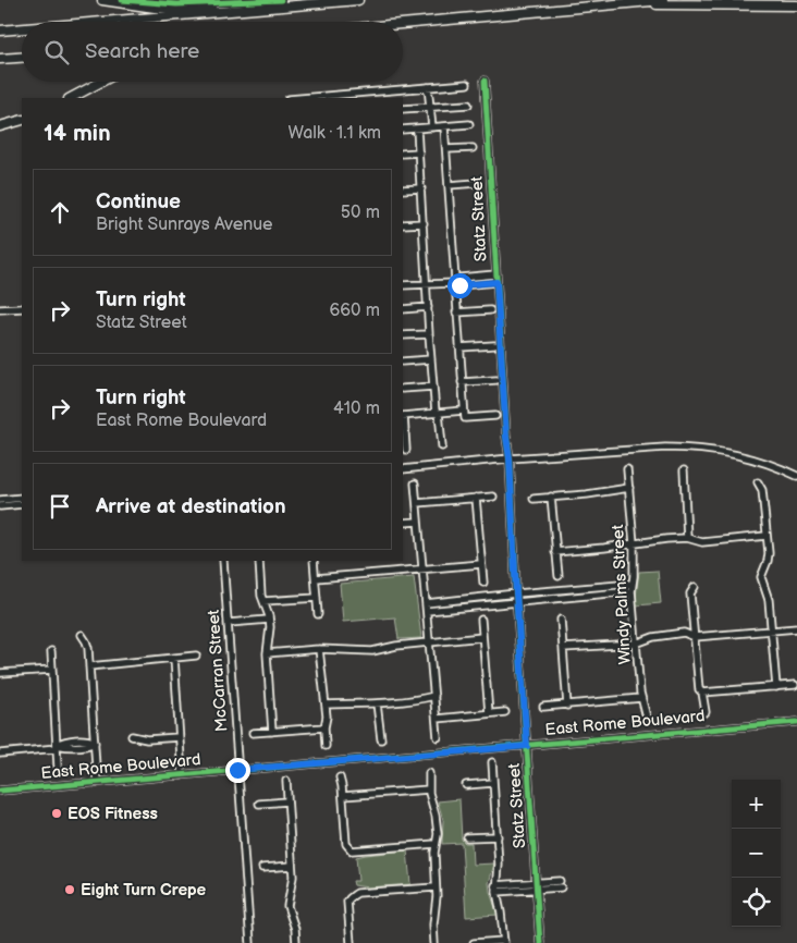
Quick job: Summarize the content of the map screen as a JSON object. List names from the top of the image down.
{
  "streets": {
    "street": [
      "Statz Street",
      "Windy Palms Street",
      "McCarran Street",
      "East Rome Boulevard"
    ]
  },
  "crossings": [
    ["Statz Street", "East Rome Boulevard"],
    ["McCarran Street", "East Rome Boulevard"]
  ],
  "places": ["EOS Fitness", "Eight Turn Crepe"],
  "page": {
    "search": "Search here",
    "heading": ["14 min", "Walk · 1.1 km"],
    "list": [
      ["Continue", "Bright Sunrays Avenue", "50 m"],
      ["Turn right", "Statz Street", "660 m"],
      ["Turn right", "East Rome Boulevard", "410 m"],
      "Arrive at destination"
    ],
    "map_buttons": ["+", "−"]
  }
}
